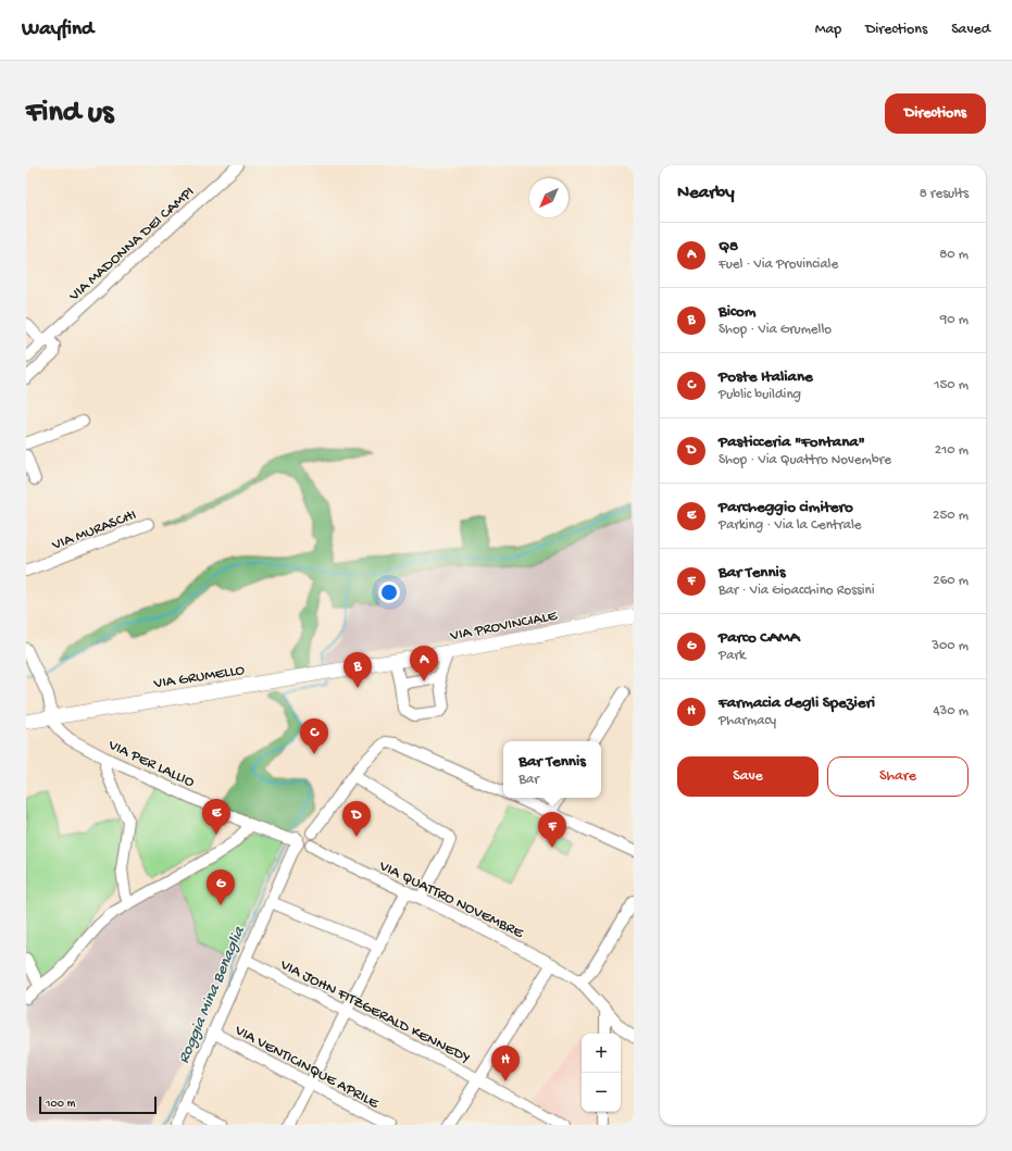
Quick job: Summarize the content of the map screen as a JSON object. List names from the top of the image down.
{
  "streets": {
    "main road": ["VIA PROVINCIALE", "VIA GRUMELLO"],
    "street": [
      "VIA MADONNA DEI CAMPI",
      "VIA MURASCHI",
      "VIA PER LALLIO",
      "VIA QUATTRO NOVEMBRE",
      "VIA JOHN FITZGERALD KENNEDY",
      "VIA VENTICINQUE APRILE"
    ]
  },
  "crossings": [
    ["VIA PROVINCIALE", "VIA GRUMELLO"],
    ["VIA GRUMELLO", "VIA PER LALLIO"],
    ["VIA PER LALLIO", "VIA QUATTRO NOVEMBRE"]
  ],
  "water": ["Roggia Mina Benaglia"],
  "scale_bar": "100 m",
  "north": "bottom left",
  "page": {
    "header": "Wayfind",
    "nav": ["Map", "Directions", "Saved"],
    "buttons": [
      "Directions",
      ["Save", "Share"]
    ],
    "title": "Find us",
    "heading": ["Nearby", "8 results"],
    "list": [
      {
        "mark": "A",
        "name": "Q8",
        "note": "Fuel · Via Provinciale",
        "value": "80 m"
      },
      {
        "mark": "B",
        "name": "Bicom",
        "note": "Shop · Via Grumello",
        "value": "90 m"
      },
      {
        "mark": "C",
        "name": "Poste Italiane",
        "note": "Public building",
        "value": "150 m"
      },
      {
        "mark": "D",
        "name": "Pasticceria \"Fontana\"",
        "note": "Shop · Via Quattro Novembre",
        "value": "210 m"
      },
      {
        "mark": "E",
        "name": "Parcheggio cimitero",
        "note": "Parking · Via la Centrale",
        "value": "250 m"
      },
      {
        "mark": "F",
        "name": "Bar Tennis",
        "note": "Bar · Via Gioacchino Rossini",
        "value": "260 m"
      },
      {
        "mark": "G",
        "name": "Parco CAMA",
        "note": "Park",
        "value": "300 m"
      },
      {
        "mark": "H",
        "name": "Farmacia degli Spezieri",
        "note": "Pharmacy",
        "value": "430 m"
      }
    ],
    "pins": [
      "A",
      "B",
      "C",
      "E",
      "D",
      "F",
      "G",
      "H"
    ],
    "popup": ["Bar Tennis", "Bar"],
    "map_buttons": ["+", "−"],
    "scale": "100 m"
  }
}
